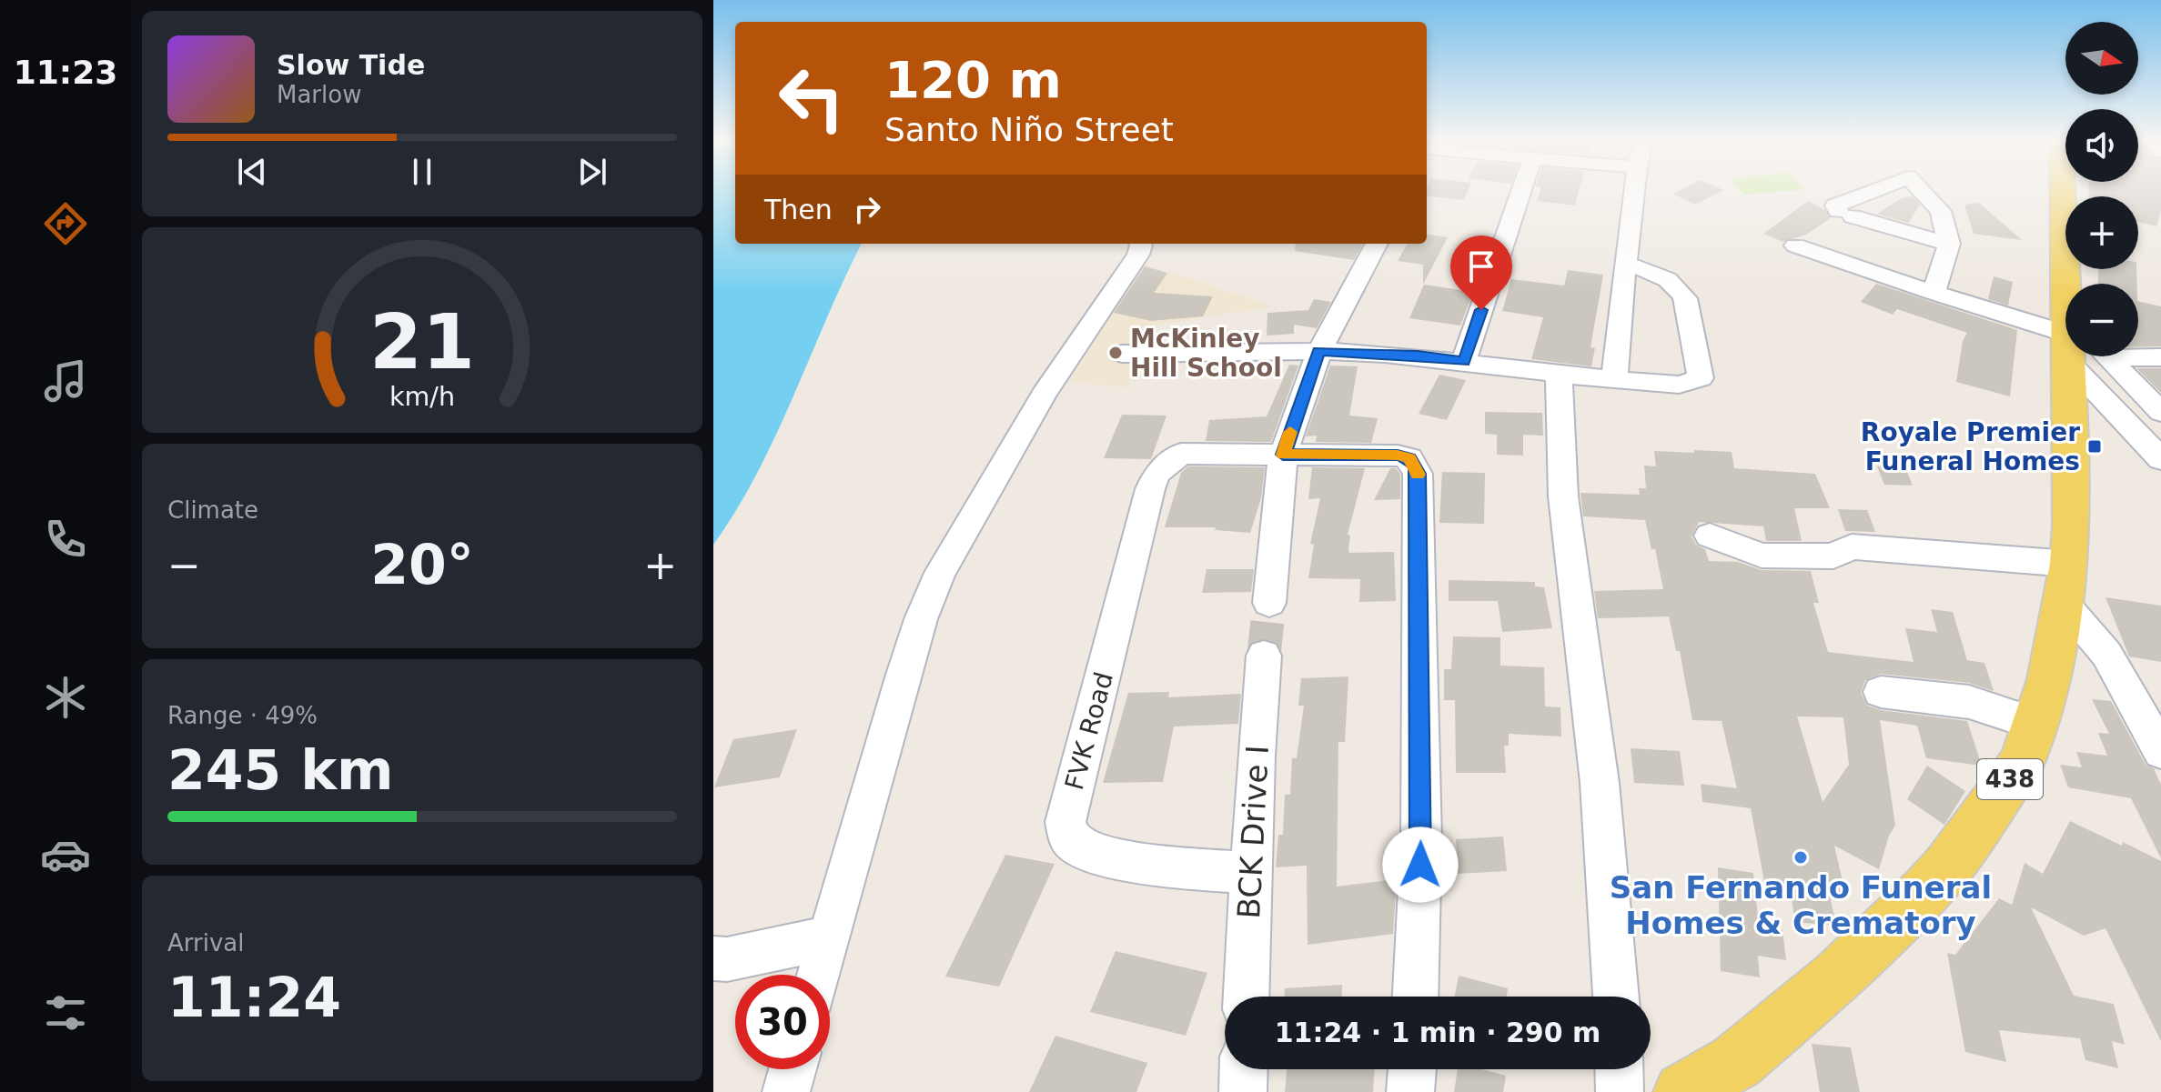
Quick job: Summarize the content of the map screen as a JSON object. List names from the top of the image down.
{
  "streets": {
    "main road": ["438"],
    "street": ["FVK Road", "BCK Drive I"]
  },
  "crossings": [
    ["FVK Road", "BCK Drive I"]
  ],
  "places": {
    "other": ["McKinley Hill School", "San Fernando Funeral Homes & Crematory"],
    "transit": ["Royale Premier Funeral Homes"]
  },
  "north": "right",
  "page": {
    "tabs": "11:23",
    "map_buttons": ["+", "−"],
    "turn": ["120 m", "Santo Niño Street"],
    "song": ["Slow Tide", "Marlow"],
    "then": "Then",
    "tile": [
      "Climate",
      ["Range · 49%", "245 km"],
      ["Arrival", "11:24"]
    ],
    "heat": ["−", "20°", "+"],
    "limit": "30",
    "trip": "11:24 · 1 min · 290 m",
    "gauge": ["21", "km/h"]
  }
}
